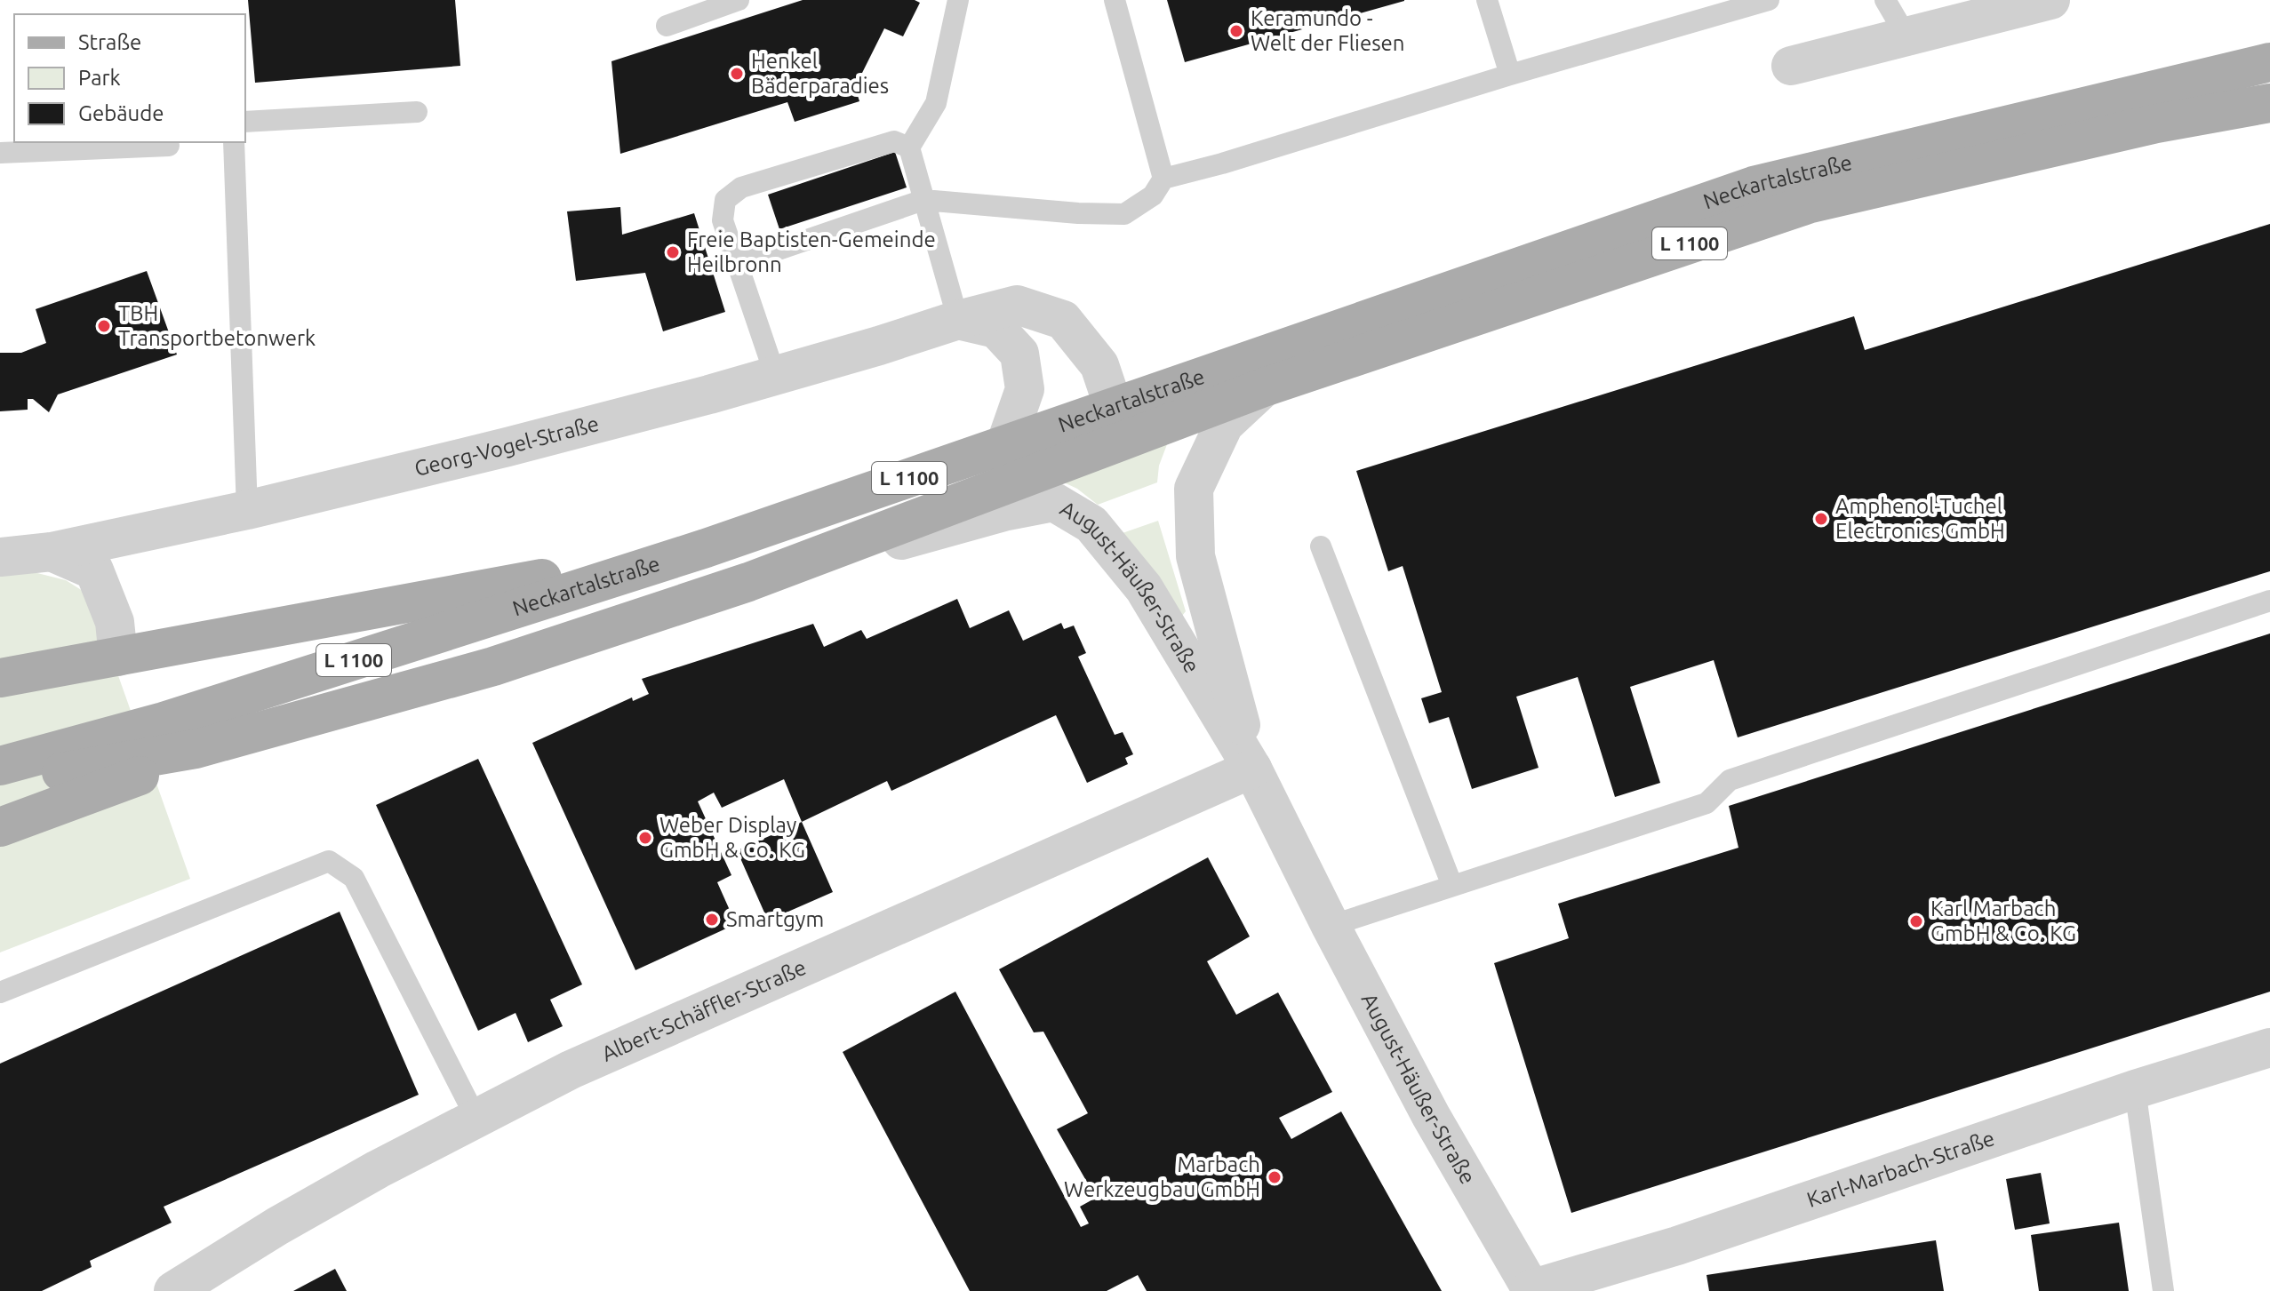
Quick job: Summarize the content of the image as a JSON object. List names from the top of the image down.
{
  "streets": {
    "main road": ["Neckartalstraße", "L 1100"],
    "street": [
      "Georg-Vogel-Straße",
      "August-Häußer-Straße",
      "Albert-Schäffler-Straße",
      "Karl-Marbach-Straße"
    ]
  },
  "crossings": [
    ["Neckartalstraße", "Georg-Vogel-Straße"],
    ["Neckartalstraße", "August-Häußer-Straße"],
    ["August-Häußer-Straße", "Albert-Schäffler-Straße"],
    ["August-Häußer-Straße", "Karl-Marbach-Straße"]
  ],
  "places": [
    "Keramundo - Welt der Fliesen",
    "Henkel Bäderparadies",
    "Freie Baptisten-Gemeinde Heilbronn",
    "TBH Transportbetonwerk",
    "Amphenol-Tuchel Electronics GmbH",
    "Weber Display GmbH & Co. KG",
    "Smartgym",
    "Karl Marbach GmbH & Co. KG",
    "Marbach Werkzeugbau GmbH"
  ],
  "legend": ["Straße", "Park", "Gebäude"]
}
